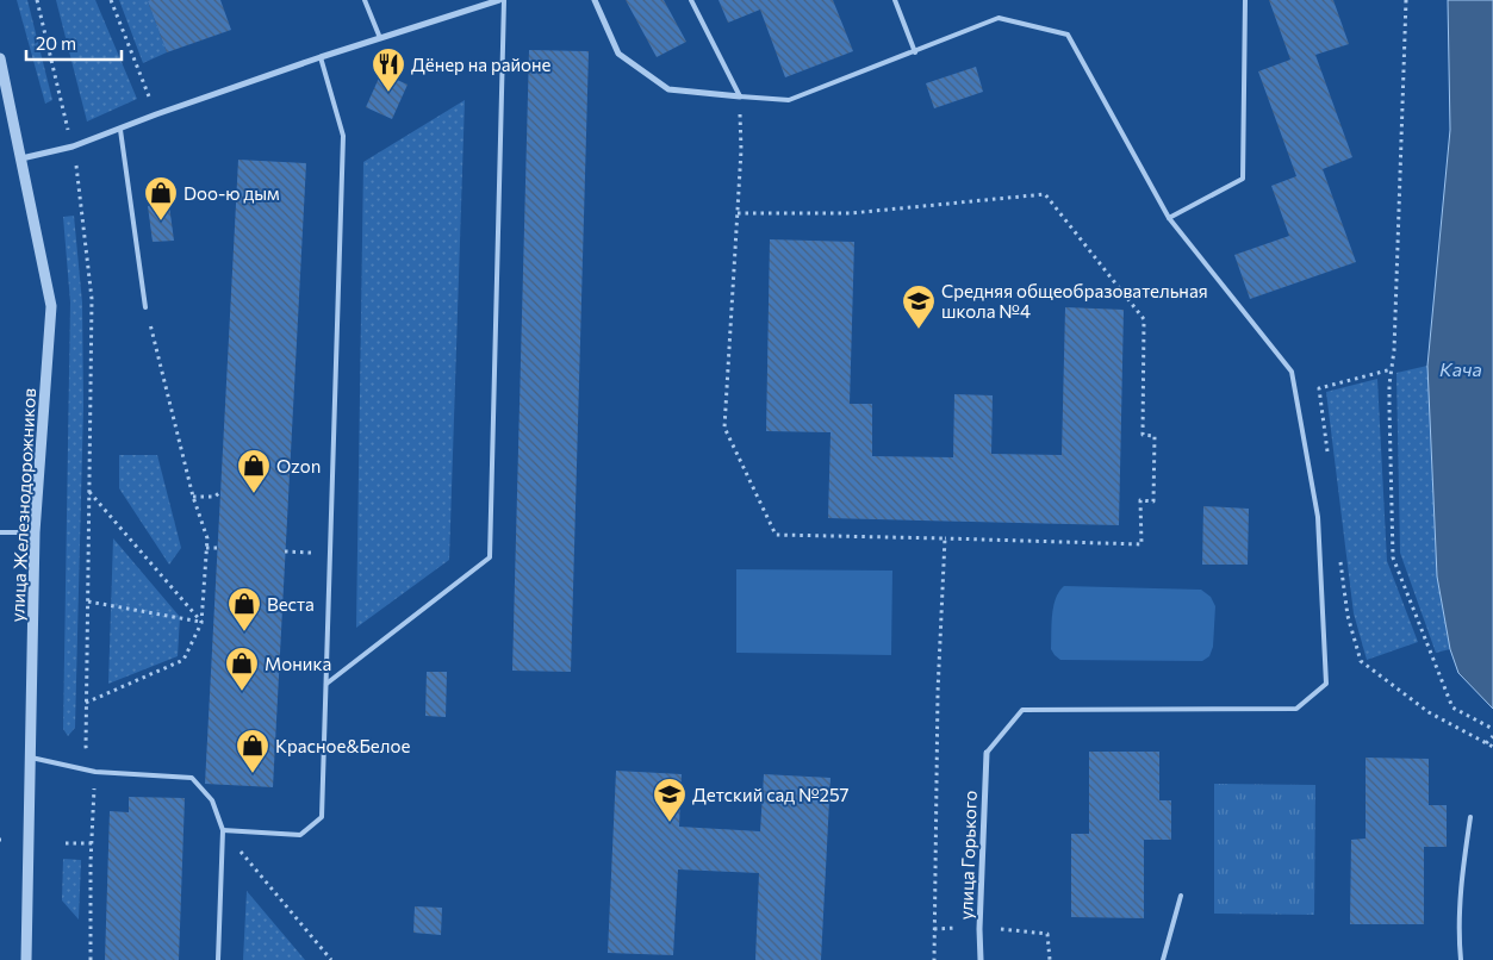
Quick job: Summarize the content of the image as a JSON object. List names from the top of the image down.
{
  "streets": {
    "street": ["улица Железнодорожников", "улица Горького"]
  },
  "water": ["Кача"],
  "places": {
    "restaurant": ["Дёнер на районе"],
    "shop": [
      "Doo-ю дым",
      "Ozon",
      "Веста",
      "Моника",
      "Красное&Белое"
    ],
    "school or university": ["Средняя общеобразовательная школа №4", "Детский сад №257"]
  },
  "scale_bar": "20 m"
}
